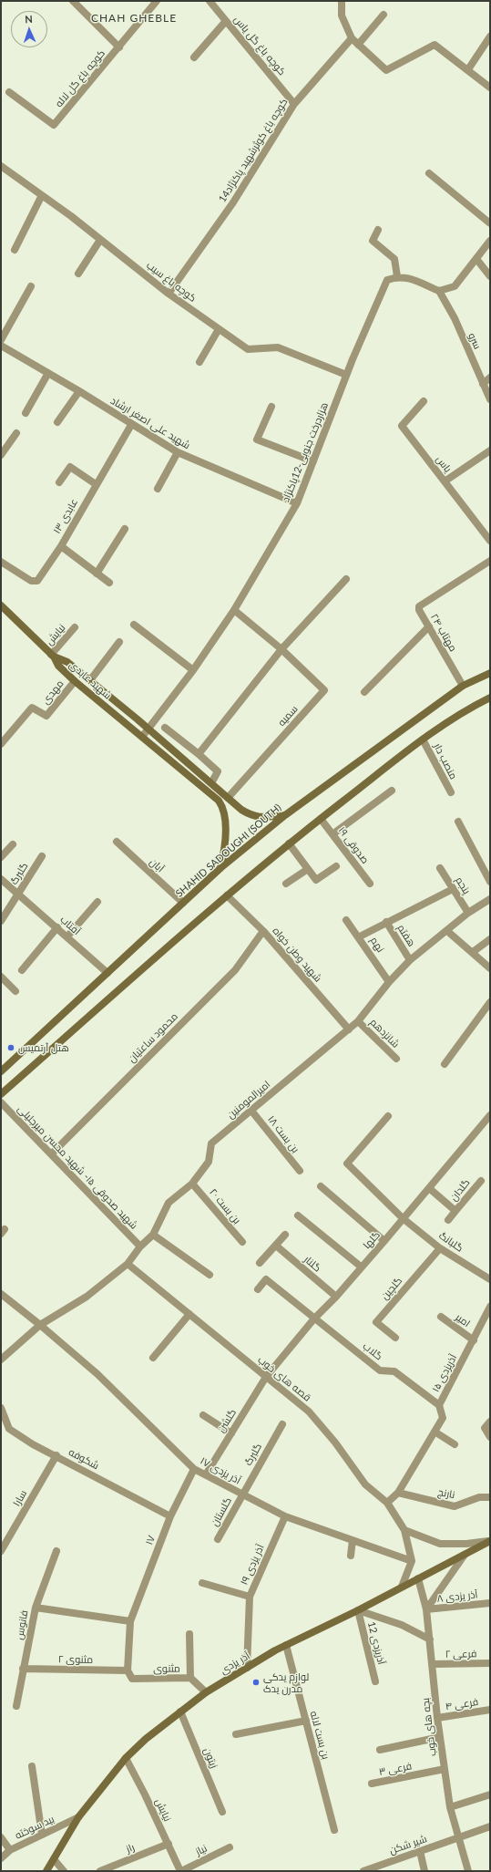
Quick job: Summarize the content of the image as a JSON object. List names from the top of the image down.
{
  "streets": {
    "main road": ["شهید عابدی", "SHAHID SADOUGHI (SOUTH)", "آذر یزدی"],
    "street": [
      "کوچه باغ گل یاس",
      "کوچه باغ گل لاله",
      "کوچه باغ کوثرشهید پاکنژاد14",
      "کوچه باغ سیب",
      "سرو",
      "شهید علی اصغر ارشاد",
      "هزاردرخت جنوبی-12پاکنژاد",
      "یاس",
      "عابدی ۱۳",
      "مهتاب ۲۴",
      "نیایش",
      "مهدی",
      "سمیه",
      "منصب دار",
      "صدوقی ۱۹",
      "آبان",
      "گلبرگ",
      "پنجم",
      "آفتاب",
      "هفتم",
      "نهم",
      "شهید وطن خواه",
      "شانزدهم",
      "محمود ساعتیان",
      "امیرالمومنین",
      "بن بست ۱۸",
      "شهید صدوقی ۱۵- شهید محسن میرجلیلی",
      "گلدان",
      "بن بست ۲۰",
      "گلها",
      "گلبانگ",
      "گلنار",
      "گلچین",
      "امیر",
      "گلاب",
      "۱۵ آذریزدی",
      "قصه های خوب",
      "گلشن",
      "شکوفه",
      "آذر یزدی ۱۷",
      "نارنج",
      "سارا",
      "گلستان",
      "۱۷",
      "آذر یزدی ۱۹",
      "۸ آذر یزدی",
      "فانوس",
      "آذریزدی 12",
      "فرعی ۲",
      "مثنوی ۲",
      "مثنوی",
      "فرعی ۴",
      "بچه های خوب",
      "بن بست لاله",
      "زیتون",
      "فرعی ۳",
      "بید سوخته",
      "شیر شکن",
      "راز",
      "نیاز"
    ]
  },
  "crossings": [
    ["کوچه باغ گل یاس", "کوچه باغ کوثرشهید پاکنژاد14"],
    ["کوچه باغ کوثرشهید پاکنژاد14", "کوچه باغ سیب"],
    ["کوچه باغ سیب", "هزاردرخت جنوبی-12پاکنژاد"],
    ["شهید علی اصغر ارشاد", "هزاردرخت جنوبی-12پاکنژاد"],
    ["شهید علی اصغر ارشاد", "عابدی ۱۳"],
    ["هزاردرخت جنوبی-12پاکنژاد", "شهید عابدی"],
    ["مهتاب ۲۴", "SHAHID SADOUGHI (SOUTH)"],
    ["نیایش", "شهید عابدی"],
    ["نیایش", "آذر یزدی"],
    ["نیایش", "راز"],
    ["نیایش", "نیاز"],
    ["شهید عابدی", "مهدی"],
    ["شهید عابدی", "سمیه"],
    ["شهید عابدی", "SHAHID SADOUGHI (SOUTH)"],
    ["SHAHID SADOUGHI (SOUTH)", "آبان"],
    ["SHAHID SADOUGHI (SOUTH)", "آفتاب"],
    ["گلبرگ", "آفتاب"],
    ["گلبرگ", "آذر یزدی ۱۷"],
    ["گلبرگ", "گلستان"],
    ["پنجم", "امیرالمومنین"],
    ["هفتم", "امیرالمومنین"],
    ["نهم", "امیرالمومنین"],
    ["شهید وطن خواه", "محمود ساعتیان"],
    ["شهید وطن خواه", "امیرالمومنین"],
    ["شانزدهم", "امیرالمومنین"],
    ["محمود ساعتیان", "شهید صدوقی ۱۵- شهید محسن میرجلیلی"],
    ["امیرالمومنین", "بن بست ۱۸"],
    ["امیرالمومنین", "شهید صدوقی ۱۵- شهید محسن میرجلیلی"],
    ["امیرالمومنین", "بن بست ۲۰"],
    ["امیرالمومنین", "قصه های خوب"],
    ["امیرالمومنین", "آذر یزدی ۱۷"],
    ["گلدان", "گلها"],
    ["گلها", "گلبانگ"],
    ["گلها", "گلنار"],
    ["گلها", "گلاب"],
    ["گلها", "قصه های خوب"],
    ["گلها", "گلشن"],
    ["گلبانگ", "گلچین"],
    ["امیر", "۱۵ آذریزدی"],
    ["گلاب", "۱۵ آذریزدی"],
    ["۱۵ آذریزدی", "قصه های خوب"],
    ["۱۵ آذریزدی", "نارنج"],
    ["قصه های خوب", "گلشن"],
    ["قصه های خوب", "آذر یزدی ۱۷"],
    ["گلشن", "آذر یزدی ۱۷"],
    ["شکوفه", "سارا"],
    ["شکوفه", "۱۷"],
    ["آذر یزدی ۱۷", "گلستان"],
    ["آذر یزدی ۱۷", "۱۷"],
    ["آذر یزدی ۱۷", "آذر یزدی ۱۹"],
    ["۱۷", "مثنوی ۲"],
    ["۱۷", "مثنوی"],
    ["آذر یزدی ۱۹", "آذر یزدی"],
    ["۸ آذر یزدی", "بچه های خوب"],
    ["فانوس", "مثنوی ۲"],
    ["آذریزدی 12", "آذر یزدی"],
    ["فرعی ۲", "بچه های خوب"],
    ["مثنوی ۲", "مثنوی"],
    ["آذر یزدی", "مثنوی"],
    ["آذر یزدی", "بچه های خوب"],
    ["آذر یزدی", "بن بست لاله"],
    ["آذر یزدی", "زیتون"],
    ["آذر یزدی", "بید سوخته"],
    ["فرعی ۴", "بچه های خوب"],
    ["بچه های خوب", "فرعی ۳"],
    ["بچه های خوب", "شیر شکن"]
  ],
  "districts": ["CHAH GHEBLE"],
  "places": ["هتل آرتمیس", "لوازم یدکی مدرن یدک"],
  "north": "top"
}
